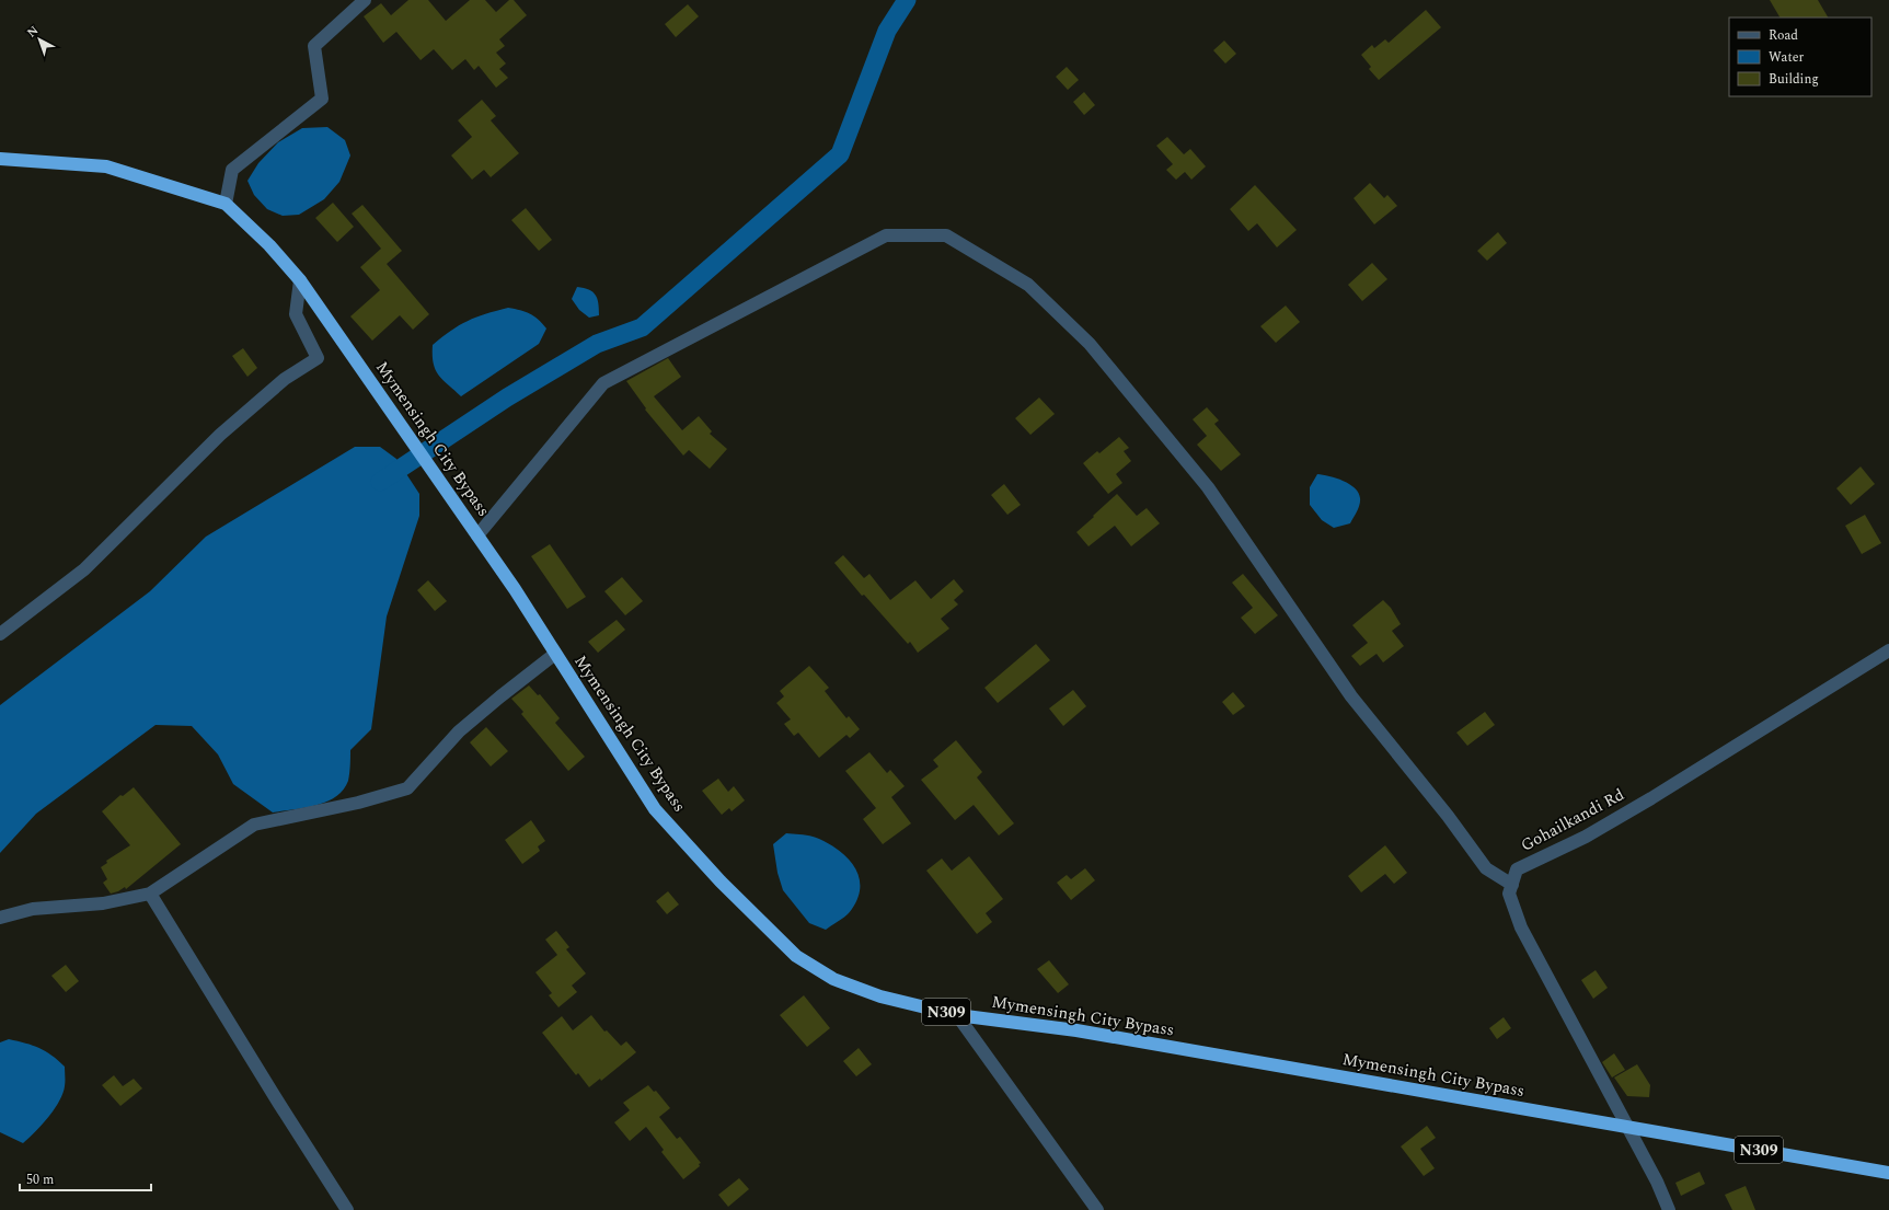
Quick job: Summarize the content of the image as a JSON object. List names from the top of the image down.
{
  "streets": {
    "highway": ["Mymensingh City Bypass", "N309"],
    "street": ["Gohailkandi Rd"]
  },
  "legend": ["Road", "Water", "Building"],
  "scale_bar": "50 m",
  "north": "top left"
}
